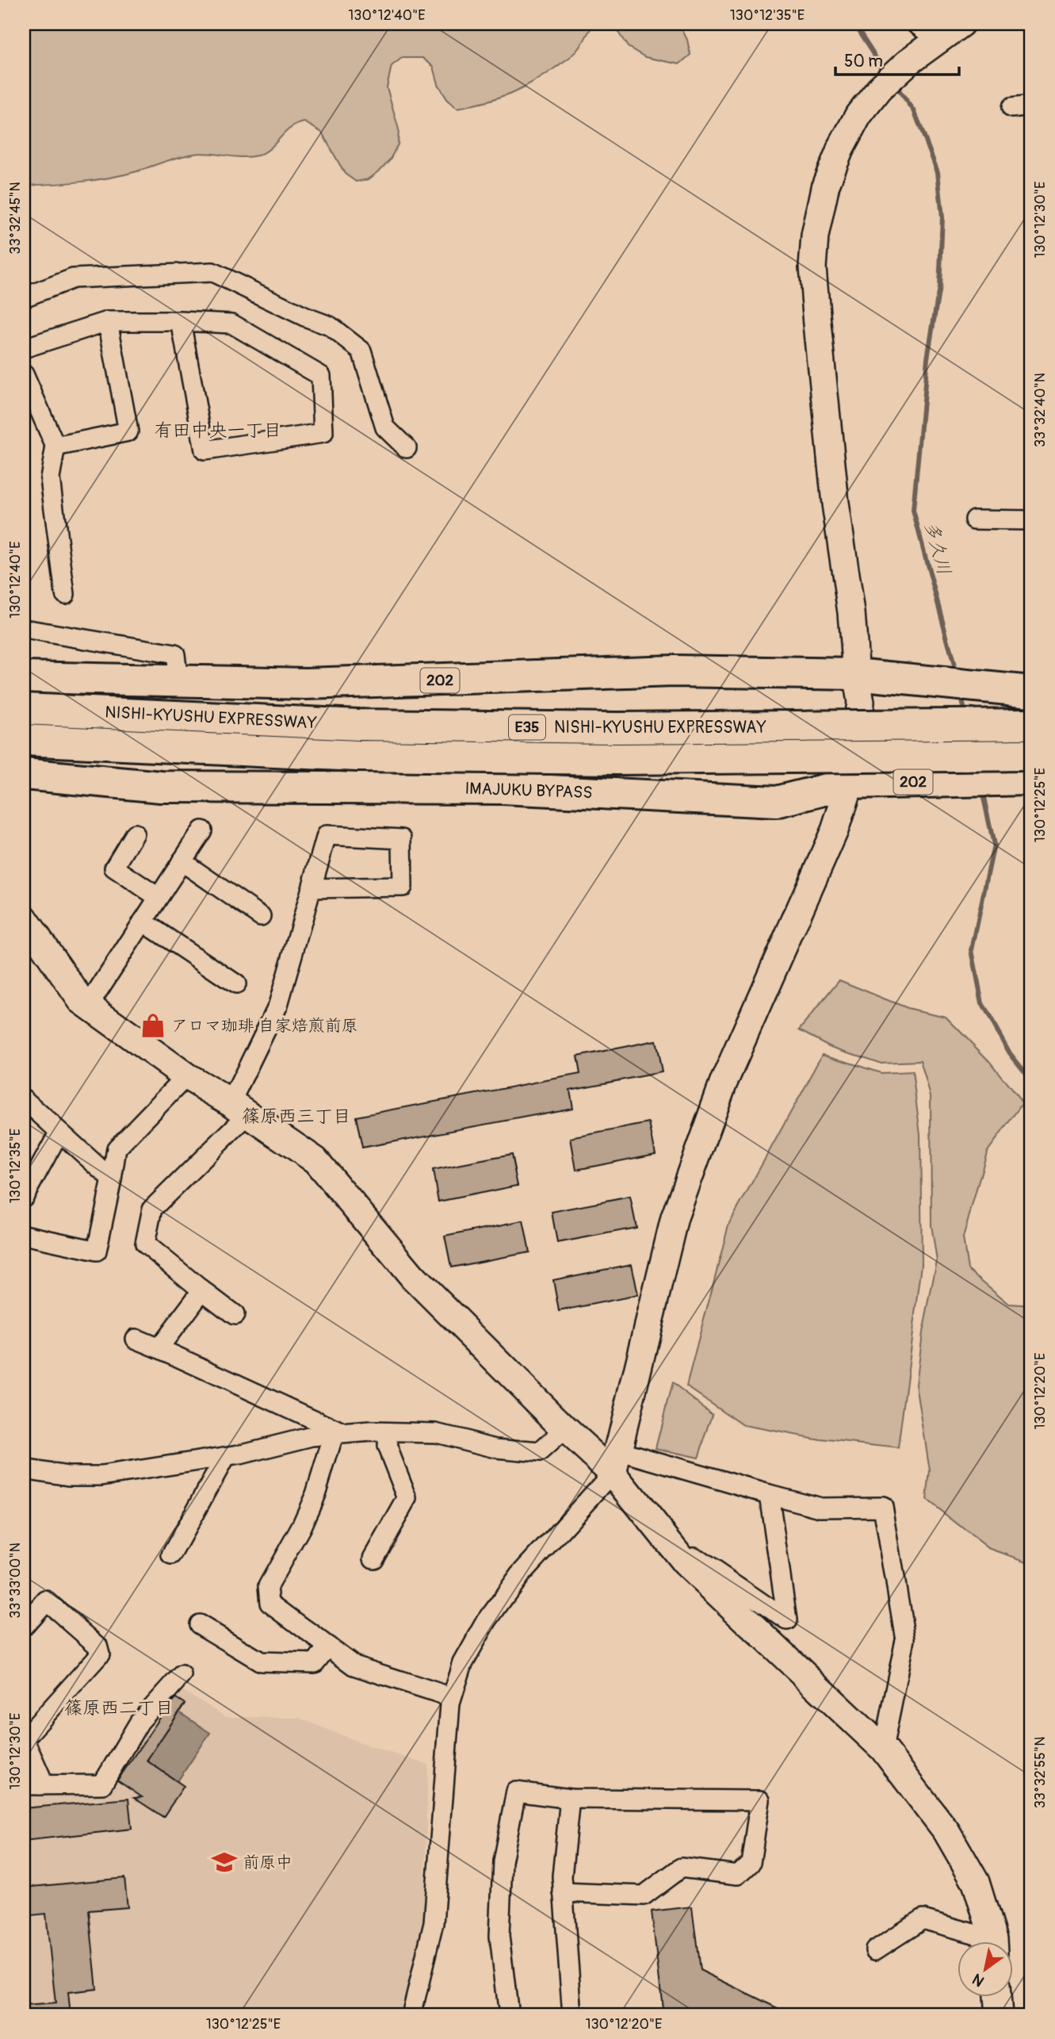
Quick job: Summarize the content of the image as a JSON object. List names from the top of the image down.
{
  "streets": {
    "highway": [
      "202",
      "NISHI-KYUSHU EXPRESSWAY",
      "E35",
      "IMAJUKU BYPASS"
    ]
  },
  "crossings": [
    ["NISHI-KYUSHU EXPRESSWAY", "IMAJUKU BYPASS"]
  ],
  "districts": ["有田中央一丁目", "篠原西三丁目", "篠原西二丁目"],
  "water": ["多久川"],
  "places": {
    "shop": ["アロマ珈琲 自家焙煎前原"],
    "school or university": ["前原中"]
  },
  "scale_bar": "50 m",
  "north": "bottom left",
  "coordinates": [
    "130°12'40\"E",
    "130°12'35\"E",
    "33°32'45\"N",
    "130°12'30\"E",
    "33°32'40\"N",
    "130°12'25\"E",
    "130°12'20\"E",
    "33°33'00\"N",
    "33°32'55\"N"
  ]
}
